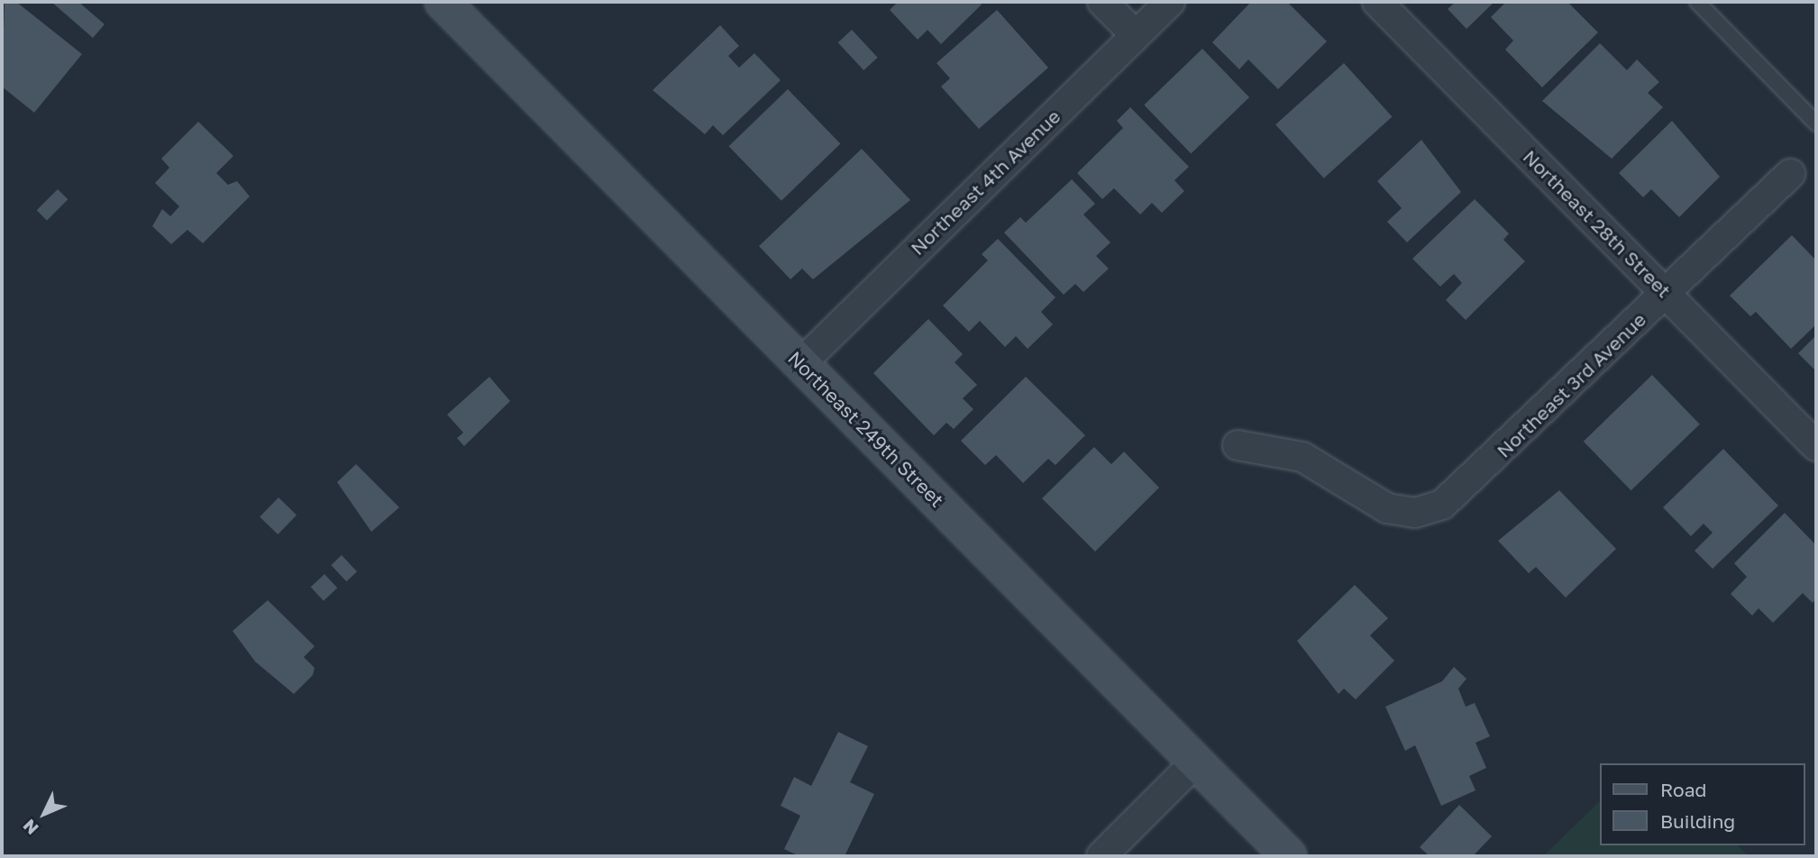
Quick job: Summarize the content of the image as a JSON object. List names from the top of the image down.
{
  "streets": {
    "street": [
      "Northeast 4th Avenue",
      "Northeast 28th Street",
      "Northeast 3rd Avenue",
      "Northeast 249th Street"
    ]
  },
  "crossings": [
    ["Northeast 4th Avenue", "Northeast 249th Street"],
    ["Northeast 28th Street", "Northeast 3rd Avenue"]
  ],
  "legend": ["Road", "Building"],
  "north": "bottom left"
}
